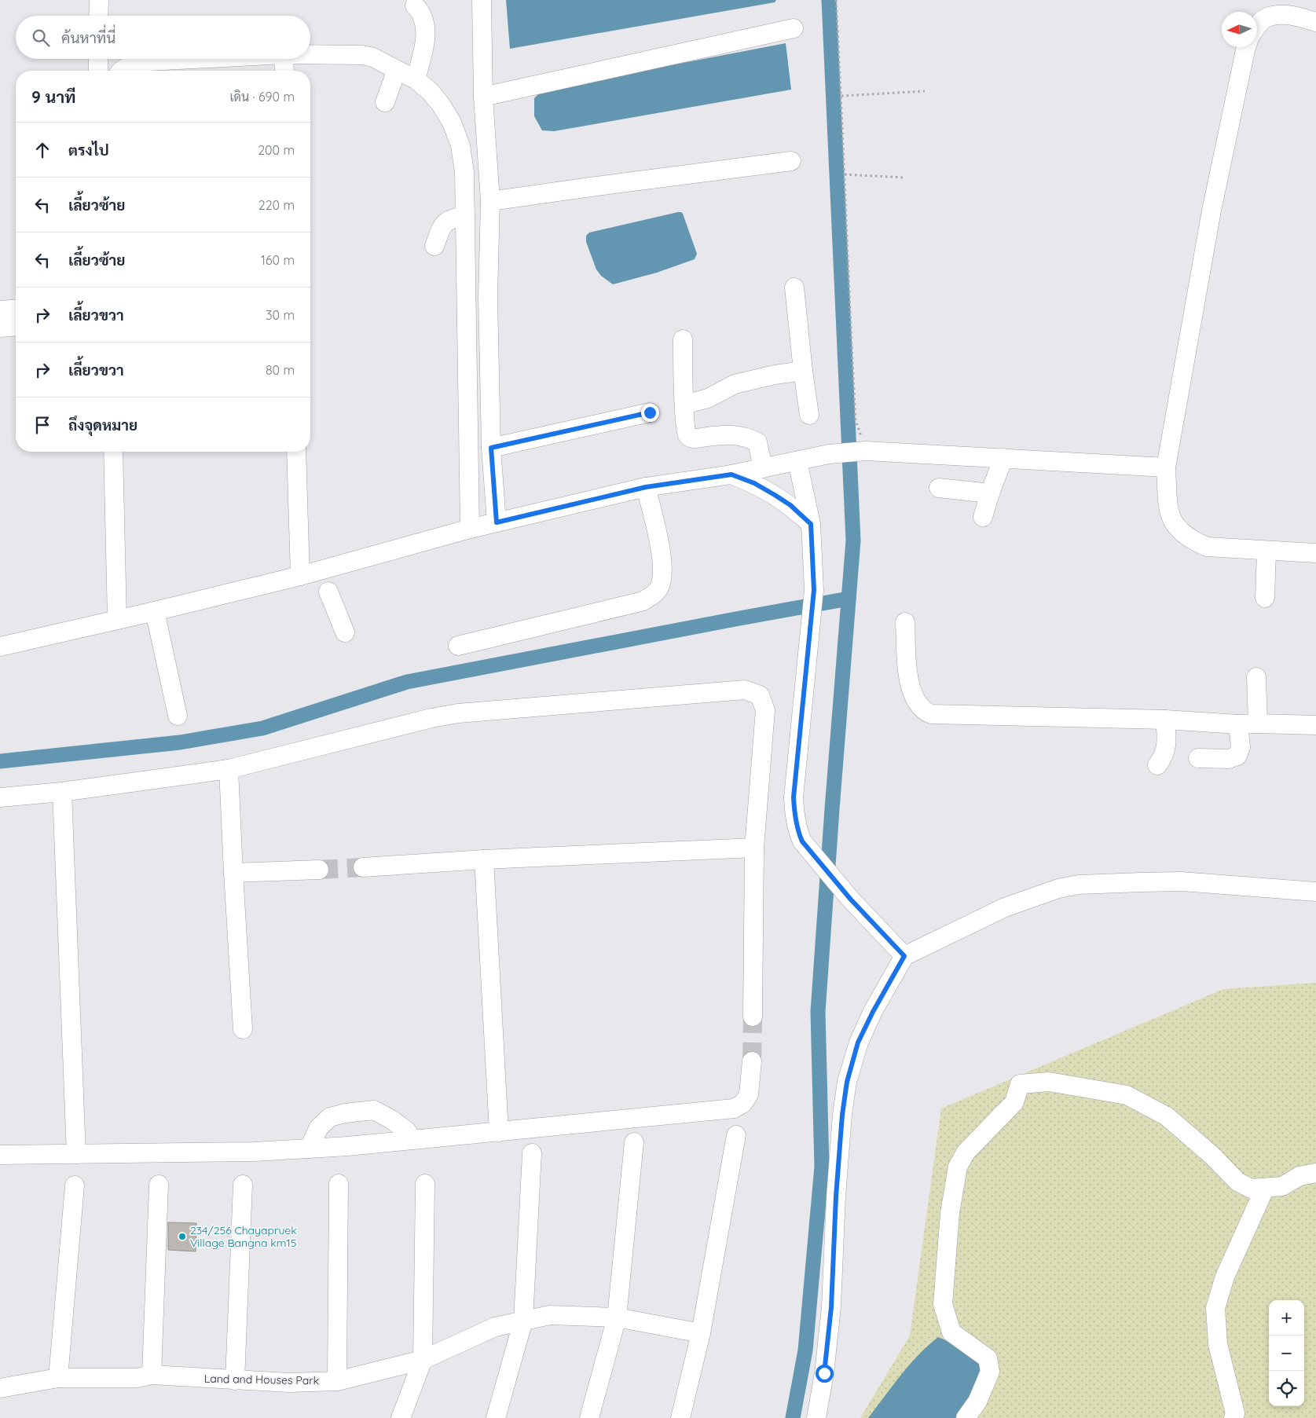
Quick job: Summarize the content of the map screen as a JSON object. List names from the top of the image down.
{
  "streets": {
    "street": ["Land and Houses Park"]
  },
  "places": ["234/256 Chayapruek Village Bangna km15"],
  "north": "left",
  "page": {
    "search": "ค้นหาที่นี่",
    "heading": ["9 นาที", "เดิน · 690 m"],
    "list": [
      ["ตรงไป", "200 m"],
      ["เลี้ยวซ้าย", "220 m"],
      ["เลี้ยวซ้าย", "160 m"],
      ["เลี้ยวขวา", "30 m"],
      ["เลี้ยวขวา", "80 m"],
      "ถึงจุดหมาย"
    ],
    "map_buttons": ["+", "−"]
  }
}
